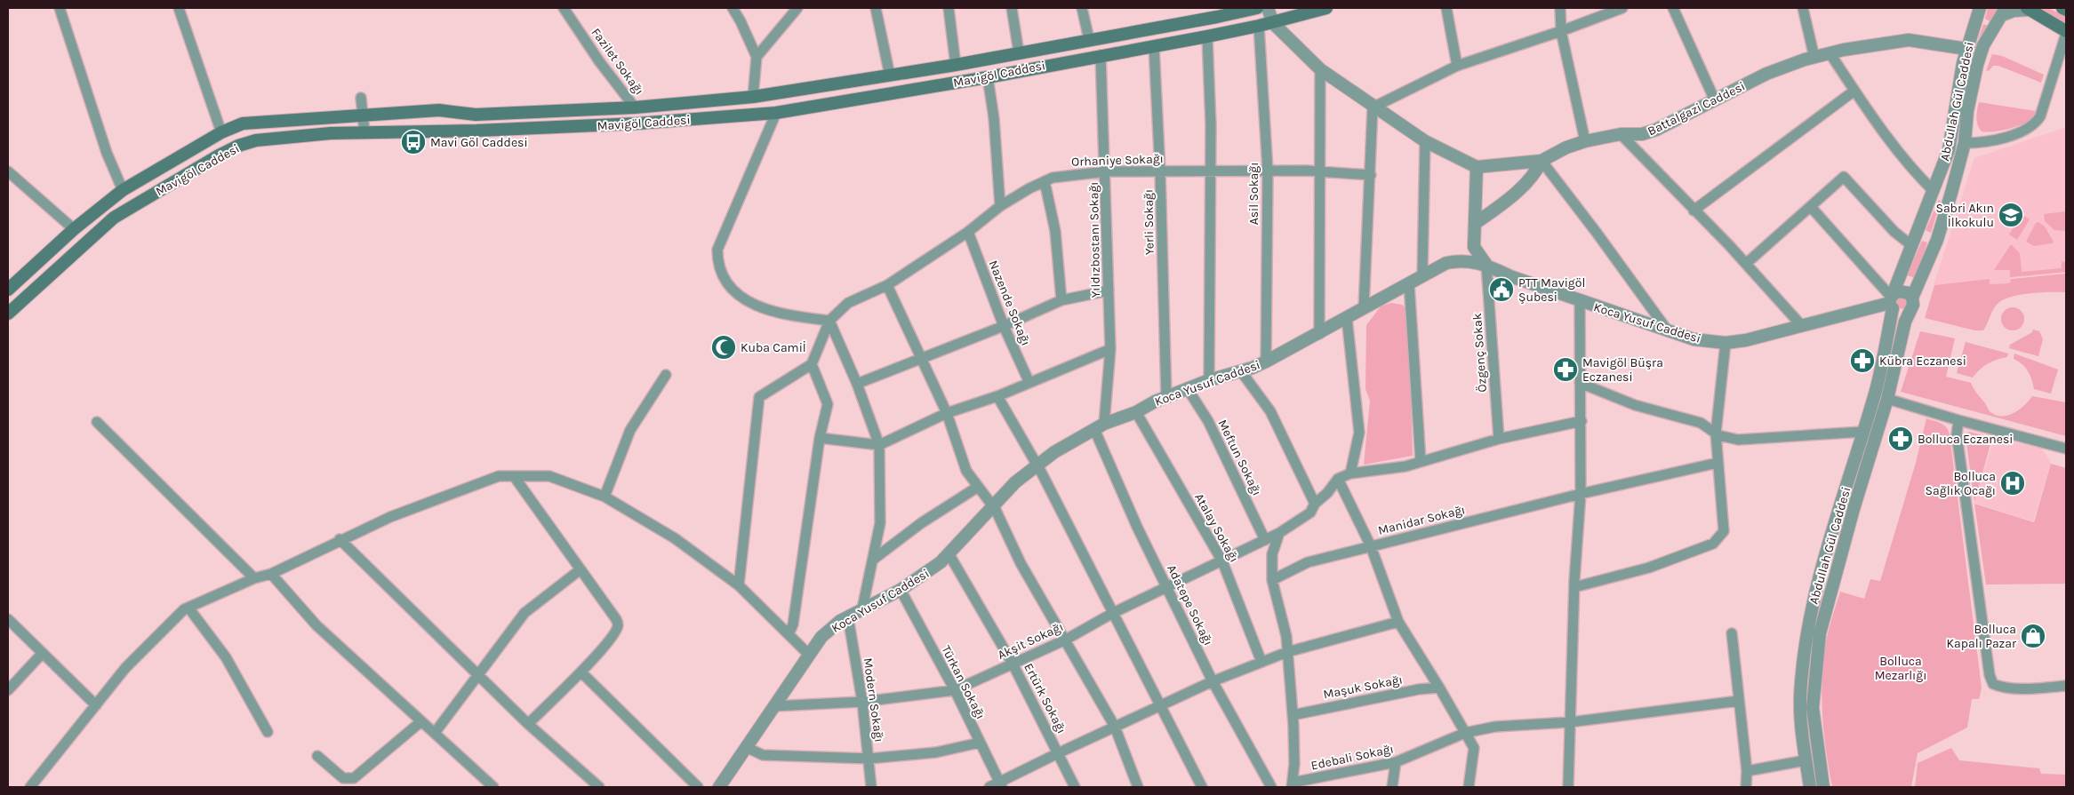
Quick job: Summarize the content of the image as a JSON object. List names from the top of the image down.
{
  "streets": {
    "main road": ["Mavigöl Caddesi"],
    "street": [
      "Fazilet Sokağı",
      "Abdullah Gül Caddesi",
      "Battalgazi Caddesi",
      "Orhaniye Sokağı",
      "Asil Sokağı",
      "Yerli Sokağı",
      "Yıldızbostanı Sokağı",
      "Nazende Sokağı",
      "Koca Yusuf Caddesi",
      "Özgenç Sokak",
      "Meftun Sokağı",
      "Manidar Sokağı",
      "Atalay Sokağı",
      "Adatepe Sokağı",
      "Akşit Sokağı",
      "Türkan Sokağı",
      "Maşuk Sokağı",
      "Ertürk Sokağı",
      "Modern Sokağı",
      "Edebali Sokağı"
    ]
  },
  "crossings": [
    ["Fazilet Sokağı", "Mavigöl Caddesi"],
    ["Mavigöl Caddesi", "Asil Sokağı"],
    ["Mavigöl Caddesi", "Yerli Sokağı"],
    ["Mavigöl Caddesi", "Yıldızbostanı Sokağı"],
    ["Abdullah Gül Caddesi", "Battalgazi Caddesi"],
    ["Abdullah Gül Caddesi", "Koca Yusuf Caddesi"],
    ["Orhaniye Sokağı", "Asil Sokağı"],
    ["Orhaniye Sokağı", "Yerli Sokağı"],
    ["Orhaniye Sokağı", "Yıldızbostanı Sokağı"],
    ["Orhaniye Sokağı", "Nazende Sokağı"],
    ["Asil Sokağı", "Koca Yusuf Caddesi"],
    ["Yerli Sokağı", "Koca Yusuf Caddesi"],
    ["Yıldızbostanı Sokağı", "Koca Yusuf Caddesi"],
    ["Yıldızbostanı Sokağı", "Adatepe Sokağı"],
    ["Koca Yusuf Caddesi", "Özgenç Sokak"],
    ["Koca Yusuf Caddesi", "Meftun Sokağı"],
    ["Koca Yusuf Caddesi", "Atalay Sokağı"],
    ["Koca Yusuf Caddesi", "Adatepe Sokağı"],
    ["Koca Yusuf Caddesi", "Akşit Sokağı"],
    ["Koca Yusuf Caddesi", "Türkan Sokağı"],
    ["Koca Yusuf Caddesi", "Ertürk Sokağı"],
    ["Koca Yusuf Caddesi", "Modern Sokağı"],
    ["Meftun Sokağı", "Akşit Sokağı"],
    ["Atalay Sokağı", "Akşit Sokağı"],
    ["Adatepe Sokağı", "Akşit Sokağı"],
    ["Akşit Sokağı", "Türkan Sokağı"],
    ["Akşit Sokağı", "Ertürk Sokağı"],
    ["Akşit Sokağı", "Modern Sokağı"]
  ],
  "parks": ["Bolluca Mezarlığı"],
  "places": {
    "bus stop": ["Mavi Göl Caddesi"],
    "school or university": ["Sabri Akın İlkokulu"],
    "public building": ["PTT Mavigöl Şubesi"],
    "mosque": ["Kuba Camiİ"],
    "pharmacy": ["Kübra Eczanesi", "Mavigöl Büşra Eczanesi", "Bolluca Eczanesi"],
    "hospital": ["Bolluca Sağlık Ocağı"],
    "shop": ["Bolluca Kapalı Pazar"]
  }
}
